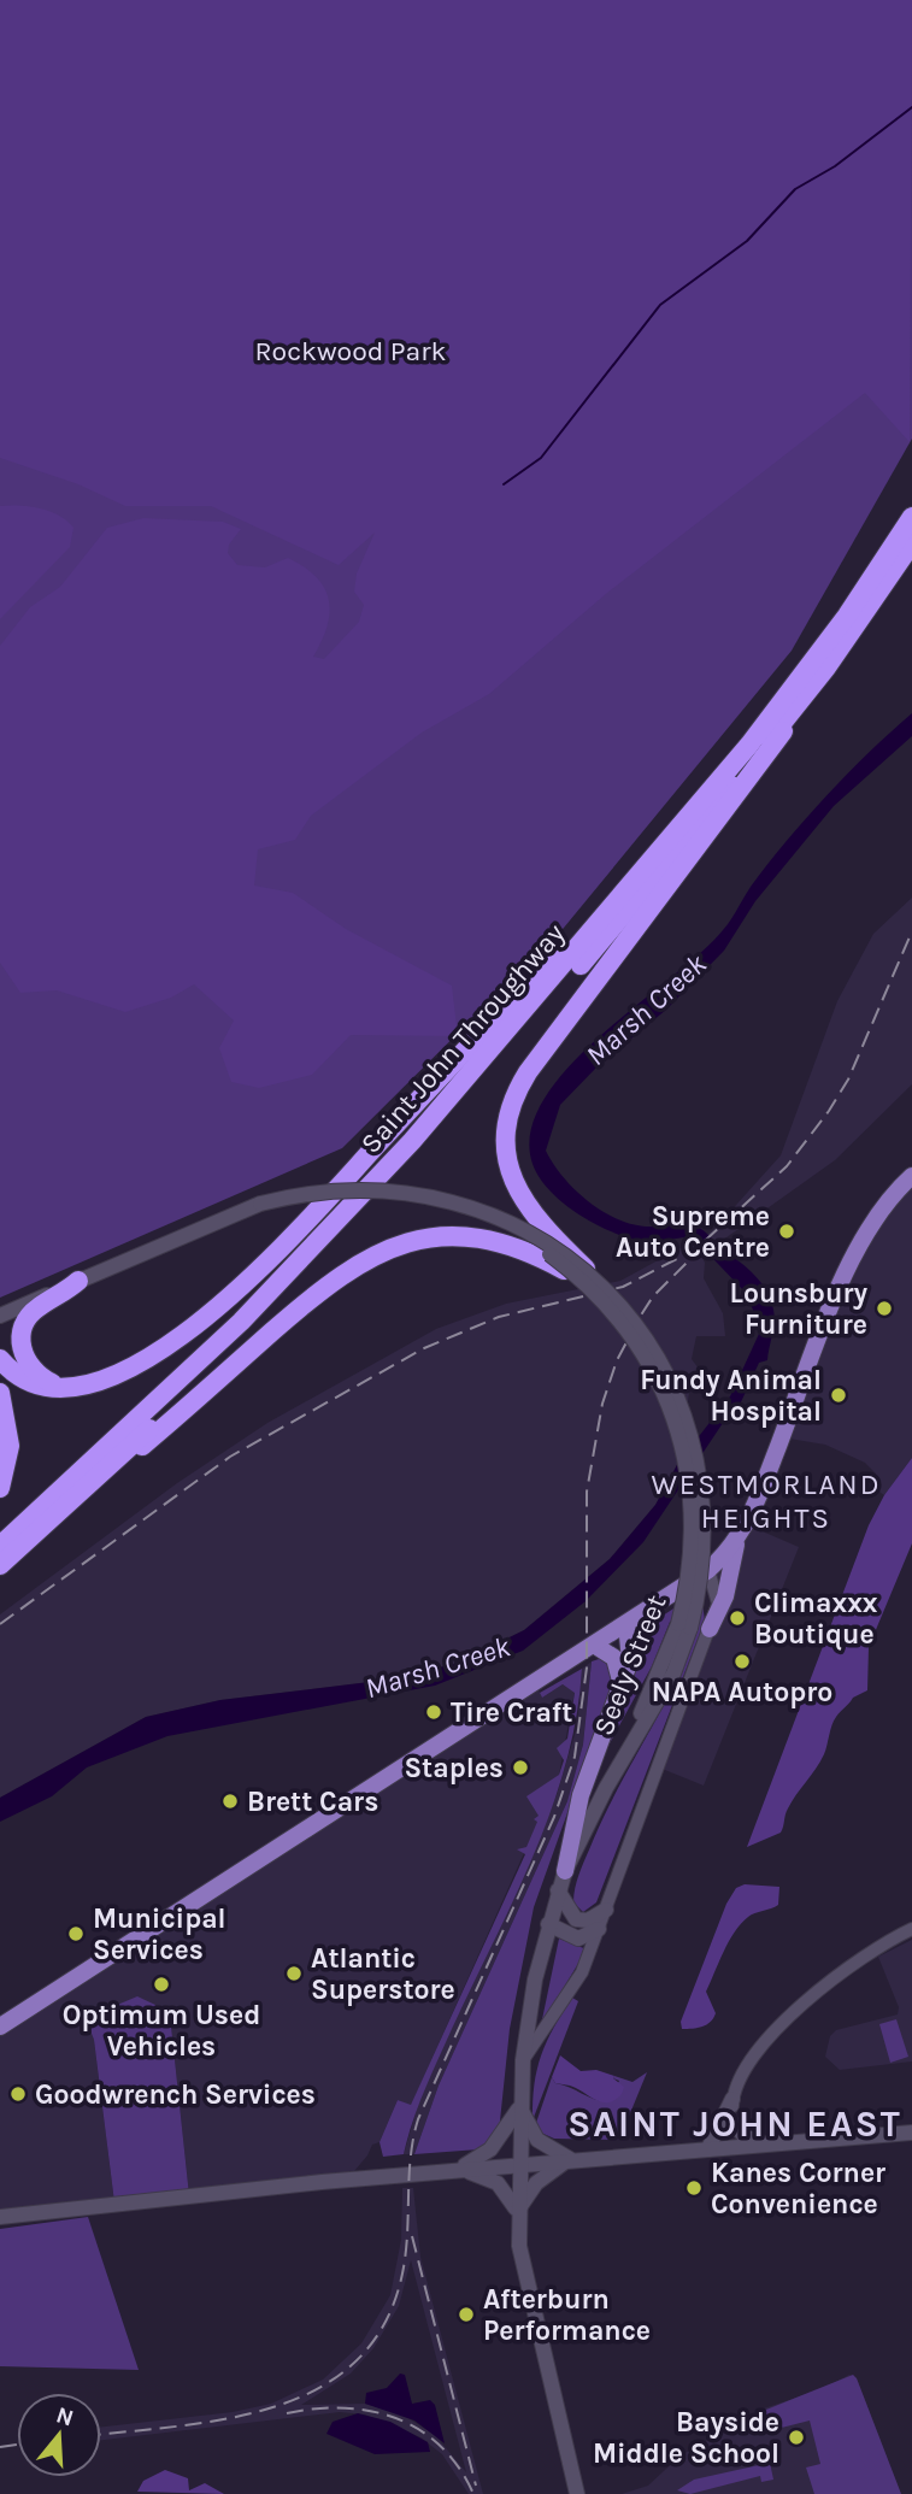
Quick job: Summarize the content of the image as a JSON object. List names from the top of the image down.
{
  "streets": {
    "highway": ["Saint John Throughway"],
    "main road": ["Seely Street"]
  },
  "districts": ["WESTMORLAND HEIGHTS", "SAINT JOHN EAST"],
  "water": ["Marsh Creek"],
  "parks": ["Rockwood Park"],
  "places": [
    "Supreme Auto Centre",
    "Lounsbury Furniture",
    "Fundy Animal Hospital",
    "Climaxxx Boutique",
    "NAPA Autopro",
    "Tire Craft",
    "Staples",
    "Brett Cars",
    "Municipal Services",
    "Atlantic Superstore",
    "Optimum Used Vehicles",
    "Goodwrench Services",
    "Kanes Corner Convenience",
    "Afterburn Performance",
    "Bayside Middle School"
  ],
  "north": "top"
}
